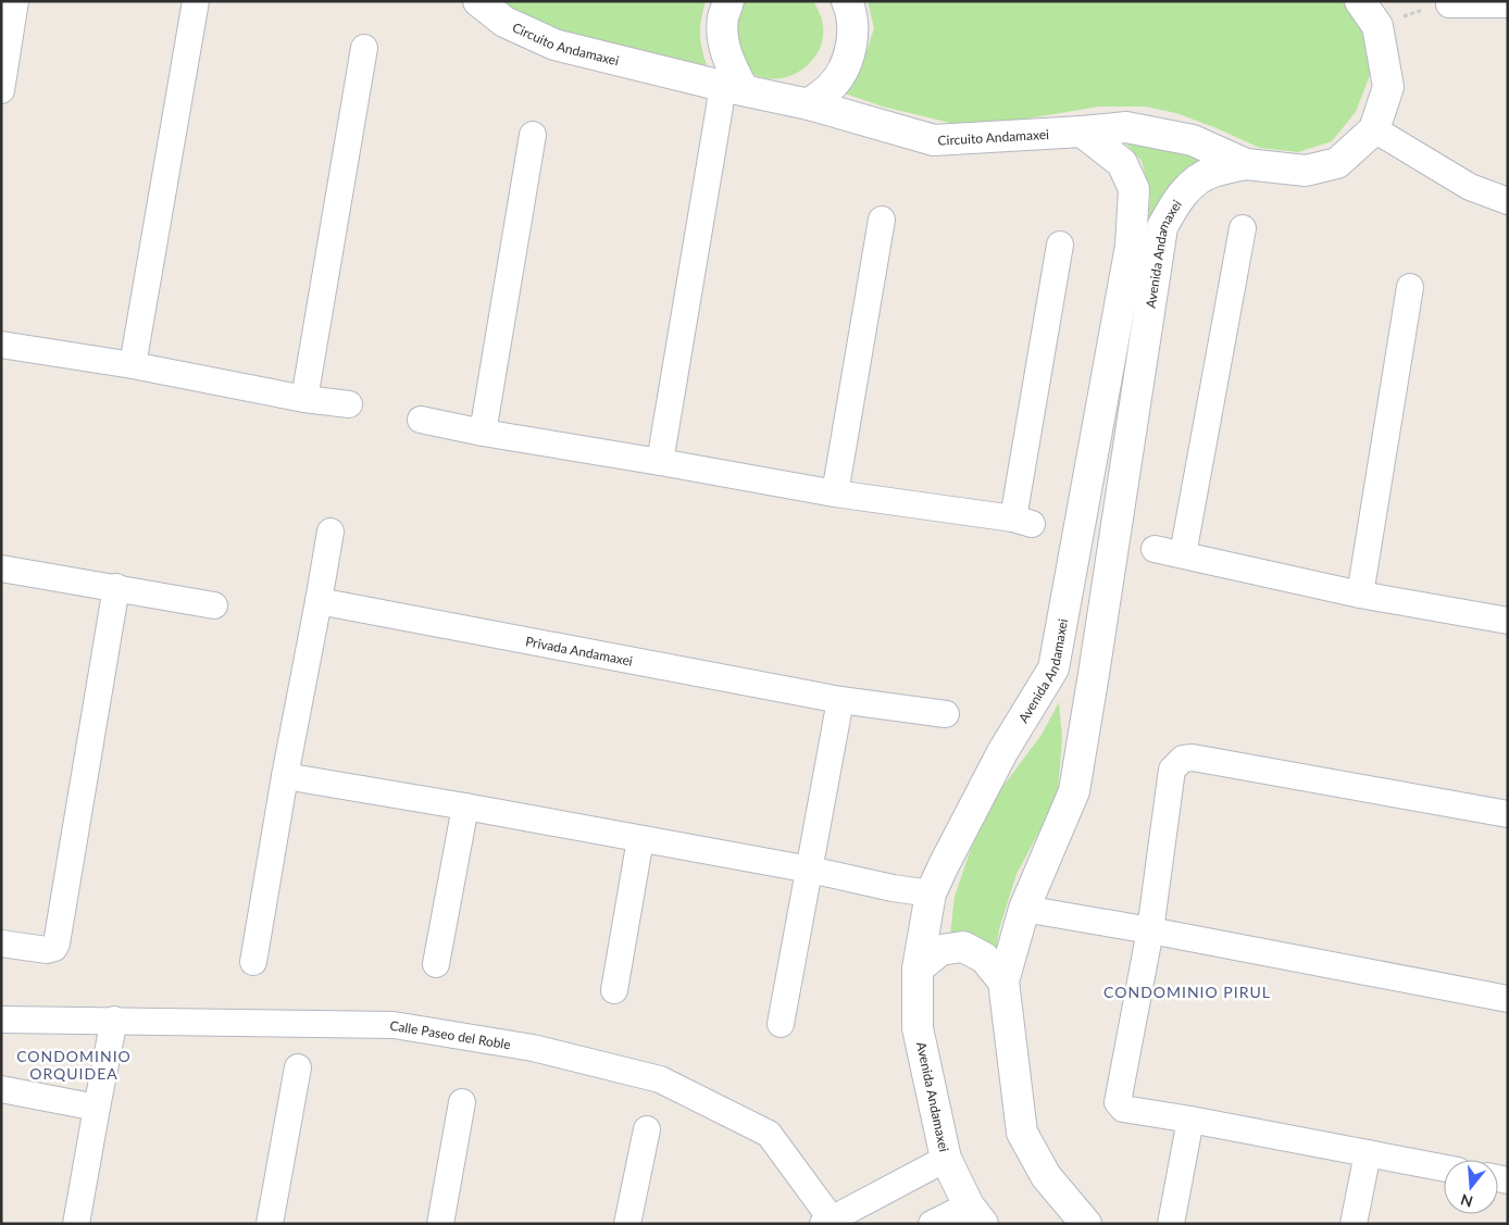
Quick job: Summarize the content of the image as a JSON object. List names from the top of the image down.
{
  "streets": {
    "street": [
      "Circuito Andamaxei",
      "Avenida Andamaxei",
      "Privada Andamaxei",
      "Calle Paseo del Roble"
    ]
  },
  "crossings": [
    ["Circuito Andamaxei", "Avenida Andamaxei"]
  ],
  "districts": ["CONDOMINIO PIRUL", "CONDOMINIO ORQUIDEA"],
  "north": "bottom"
}
